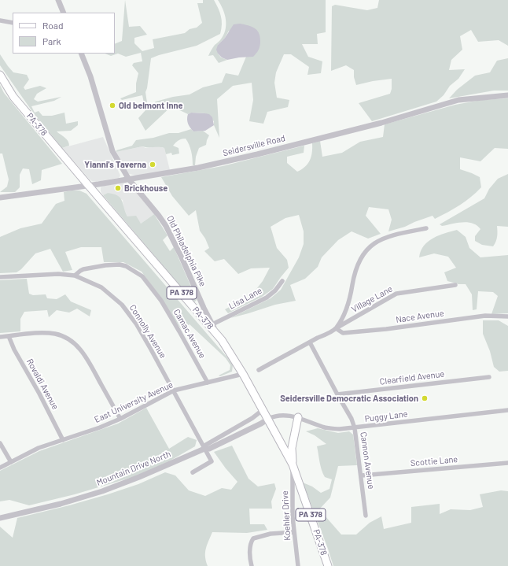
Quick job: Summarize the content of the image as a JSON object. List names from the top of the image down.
{
  "streets": {
    "main road": ["PA-378", "PA 378"],
    "street": [
      "Seidersville Road",
      "Old Philadelphia Pike",
      "Lisa Lane",
      "Village Lane",
      "Nace Avenue",
      "Connolly Avenue",
      "Camac Avenue",
      "Clearfield Avenue",
      "Rovaldi Avenue",
      "East University Avenue",
      "Puggy Lane",
      "Cannon Avenue",
      "Scottie Lane",
      "Mountain Drive North",
      "Koehler Drive"
    ]
  },
  "crossings": [
    ["PA-378", "Seidersville Road"],
    ["PA-378", "Old Philadelphia Pike"],
    ["PA-378", "East University Avenue"],
    ["PA-378", "Puggy Lane"],
    ["PA-378", "Mountain Drive North"],
    ["PA-378", "Koehler Drive"],
    ["Seidersville Road", "Old Philadelphia Pike"],
    ["Old Philadelphia Pike", "Lisa Lane"],
    ["Village Lane", "Nace Avenue"],
    ["Village Lane", "Cannon Avenue"],
    ["Connolly Avenue", "Camac Avenue"],
    ["Connolly Avenue", "East University Avenue"],
    ["Connolly Avenue", "Mountain Drive North"],
    ["Camac Avenue", "East University Avenue"],
    ["Clearfield Avenue", "Cannon Avenue"],
    ["Rovaldi Avenue", "East University Avenue"],
    ["Puggy Lane", "Cannon Avenue"],
    ["Puggy Lane", "Mountain Drive North"],
    ["Cannon Avenue", "Scottie Lane"]
  ],
  "places": [
    "Old belmont Inne",
    "Yianni's Taverna",
    "Brickhouse",
    "Seidersville Democratic Association"
  ],
  "legend": ["Road", "Park"]
}
